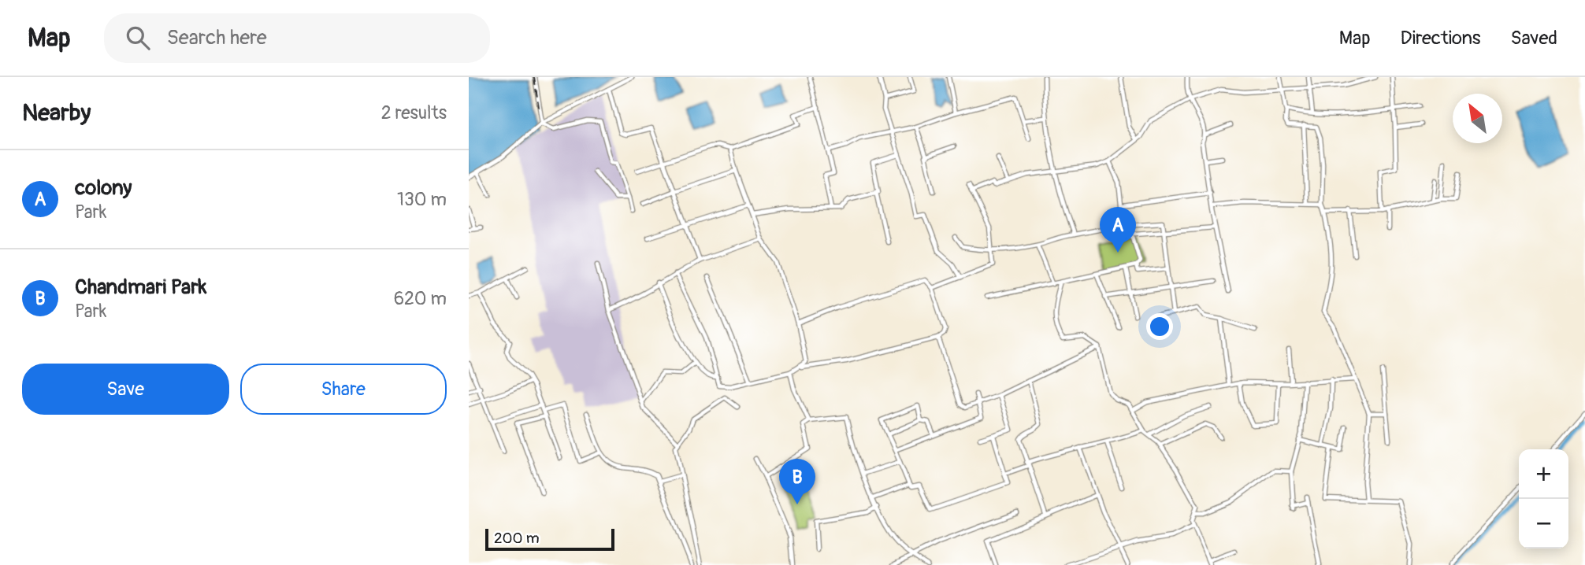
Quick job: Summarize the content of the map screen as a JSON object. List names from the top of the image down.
{
  "scale_bar": "200 m",
  "north": "top left",
  "page": {
    "header": "Map",
    "search": "Search here",
    "nav": ["Map", "Directions", "Saved"],
    "heading": ["Nearby", "2 results"],
    "list": [
      {
        "mark": "A",
        "name": "colony",
        "note": "Park",
        "value": "130 m"
      },
      {
        "mark": "B",
        "name": "Chandmari Park",
        "note": "Park",
        "value": "620 m"
      }
    ],
    "pins": ["A", "B"],
    "buttons": ["Save", "Share"],
    "map_buttons": ["+", "−"],
    "scale": "200 m"
  }
}
